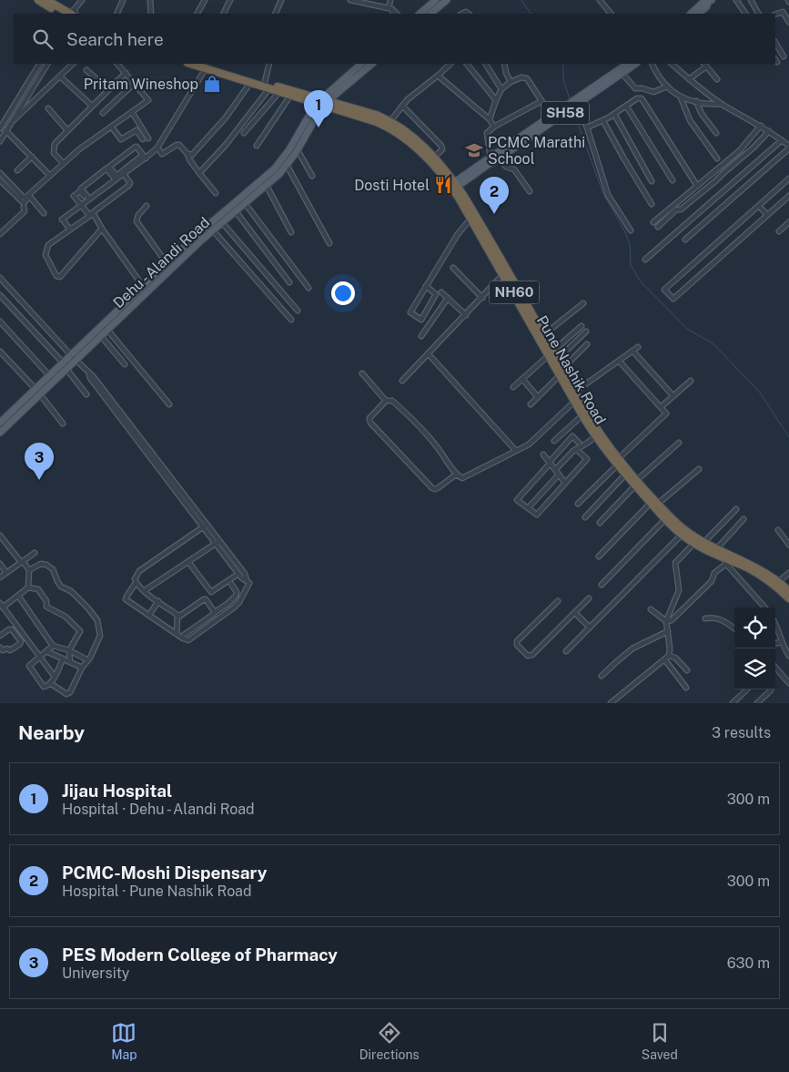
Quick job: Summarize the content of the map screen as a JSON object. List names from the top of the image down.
{
  "streets": {
    "highway": ["NH60", "Pune Nashik Road"],
    "main road": ["SH58", "Dehu - Alandi Road"]
  },
  "crossings": [
    ["SH58", "Pune Nashik Road"],
    ["Dehu - Alandi Road", "Pune Nashik Road"]
  ],
  "places": {
    "shop": ["Pritam Wineshop"],
    "school or university": ["PCMC Marathi School"],
    "restaurant": ["Dosti Hotel"]
  },
  "page": {
    "search": "Search here",
    "pins": ["1", "2", "3"],
    "heading": ["Nearby", "3 results"],
    "list": [
      {
        "mark": "1",
        "name": "Jijau Hospital",
        "note": "Hospital · Dehu - Alandi Road",
        "value": "300 m"
      },
      {
        "mark": "2",
        "name": "PCMC-Moshi Dispensary",
        "note": "Hospital · Pune Nashik Road",
        "value": "300 m"
      },
      {
        "mark": "3",
        "name": "PES Modern College of Pharmacy",
        "note": "University",
        "value": "630 m"
      }
    ],
    "nav": ["Map", "Directions", "Saved"]
  }
}
